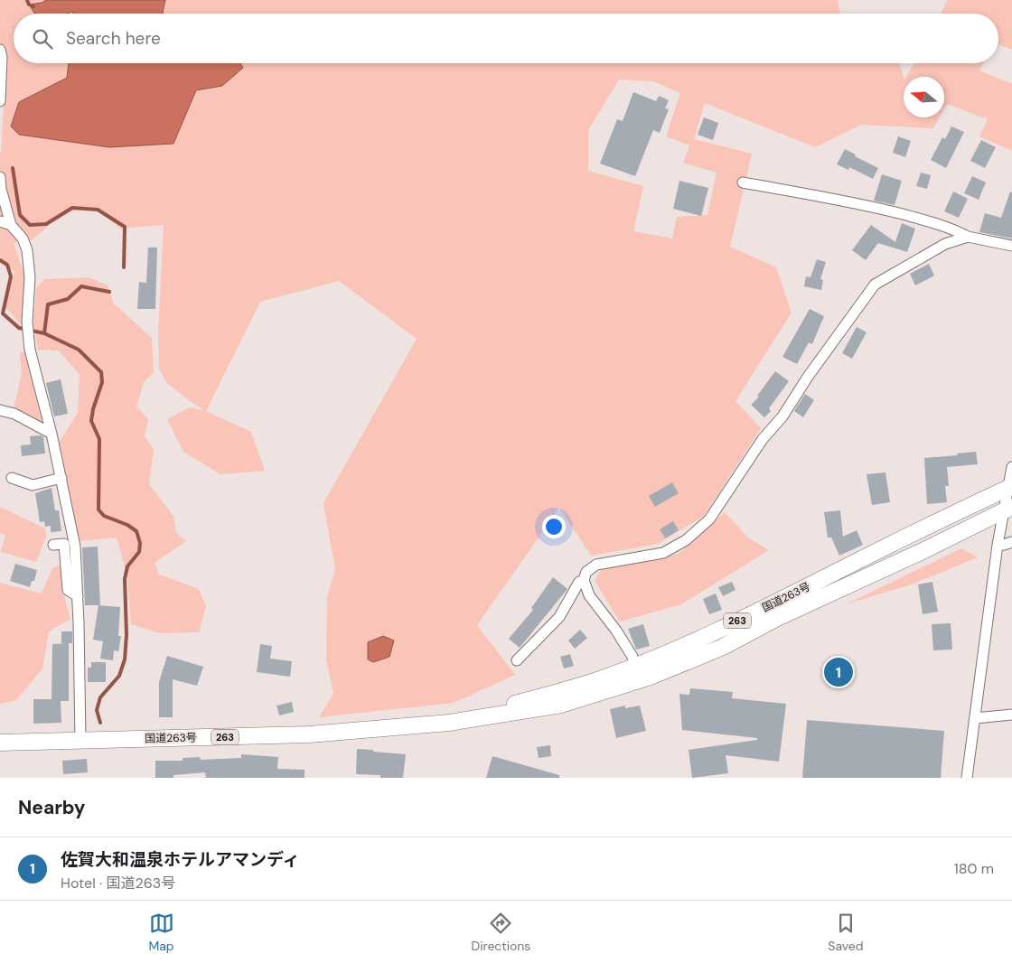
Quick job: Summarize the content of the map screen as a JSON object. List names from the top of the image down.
{
  "streets": {
    "highway": ["国道263号", "263"]
  },
  "north": "left",
  "page": {
    "search": "Search here",
    "pins": "1",
    "heading": "Nearby",
    "list": [
      {
        "mark": "1",
        "name": "佐賀大和温泉ホテルアマンディ",
        "note": "Hotel · 国道263号",
        "value": "180 m"
      }
    ],
    "nav": ["Map", "Directions", "Saved"]
  }
}
